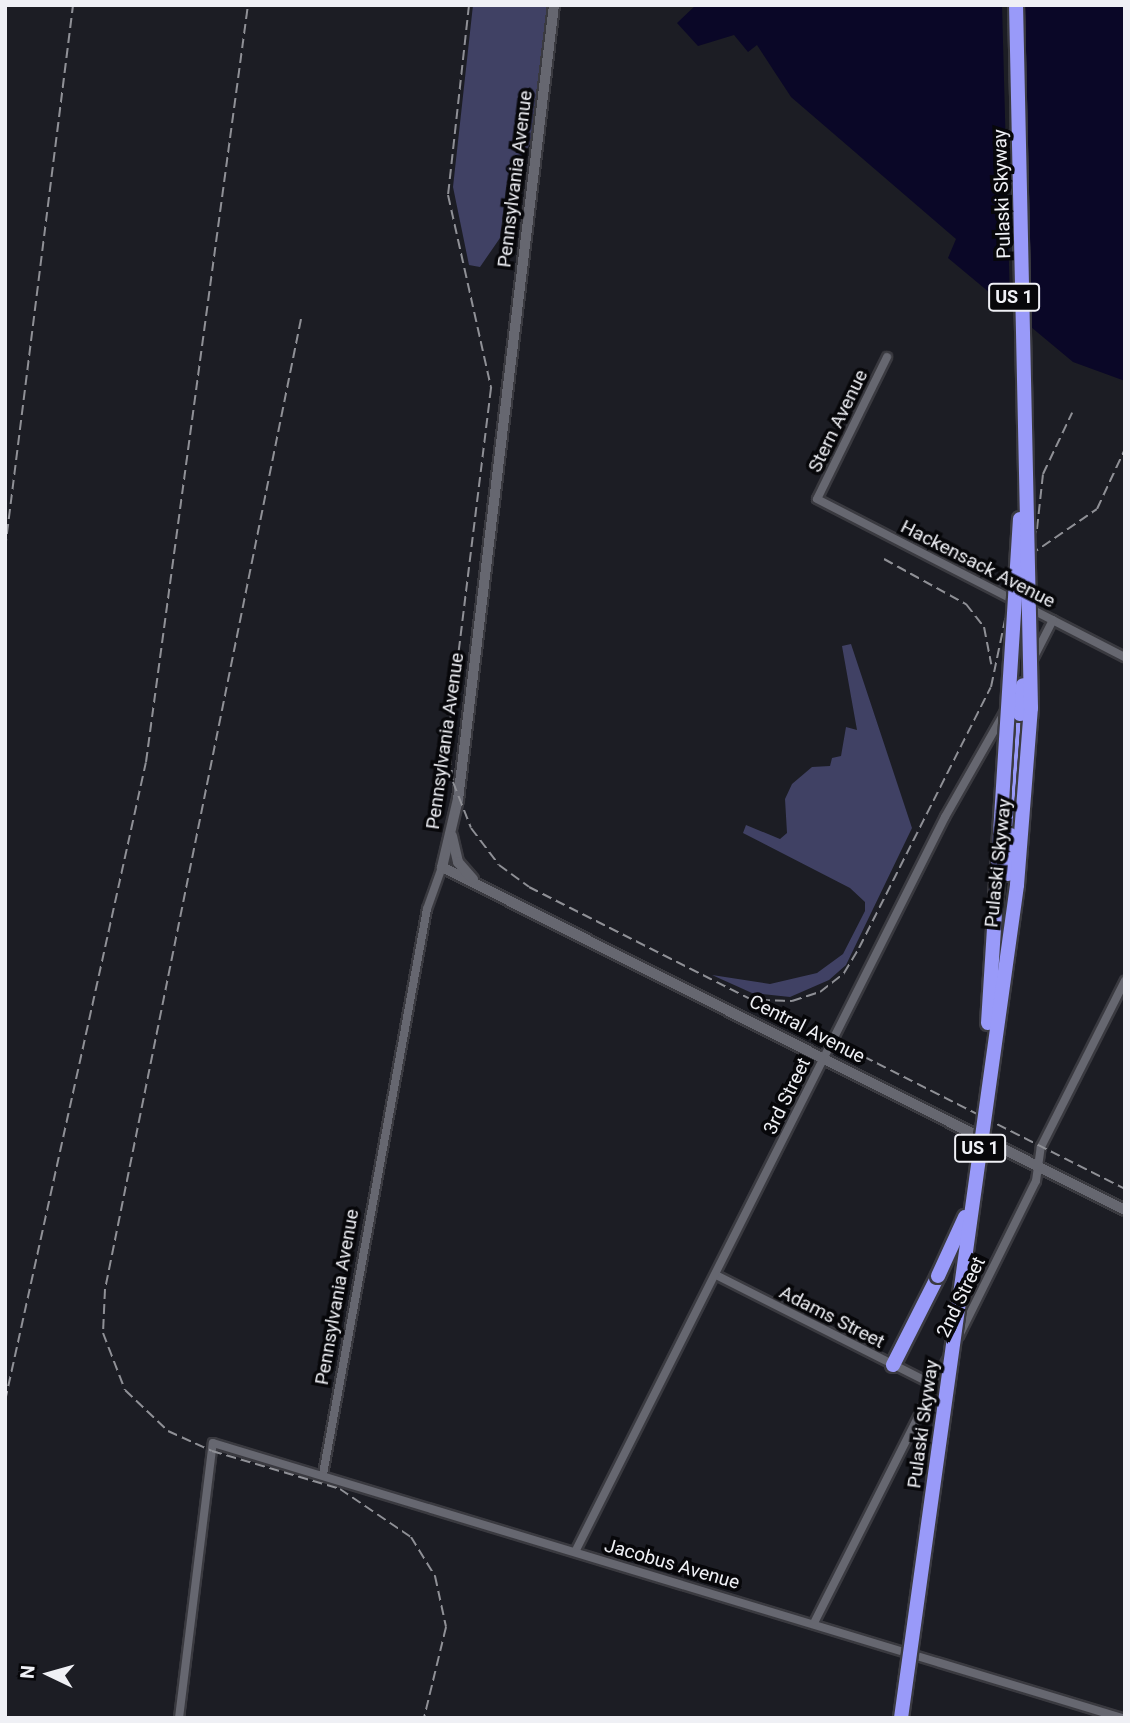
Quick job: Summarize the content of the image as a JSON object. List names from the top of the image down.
{
  "streets": {
    "highway": ["Pulaski Skyway", "US 1"],
    "main road": ["Pennsylvania Avenue", "Central Avenue"],
    "street": [
      "Stern Avenue",
      "Hackensack Avenue",
      "3rd Street",
      "2nd Street",
      "Adams Street",
      "Jacobus Avenue"
    ]
  },
  "crossings": [
    ["Pennsylvania Avenue", "Central Avenue"],
    ["Pennsylvania Avenue", "Jacobus Avenue"],
    ["Stern Avenue", "Hackensack Avenue"],
    ["Hackensack Avenue", "3rd Street"],
    ["Central Avenue", "3rd Street"],
    ["Central Avenue", "2nd Street"],
    ["3rd Street", "Adams Street"],
    ["3rd Street", "Jacobus Avenue"],
    ["2nd Street", "Adams Street"],
    ["2nd Street", "Jacobus Avenue"]
  ],
  "north": "left"
}
